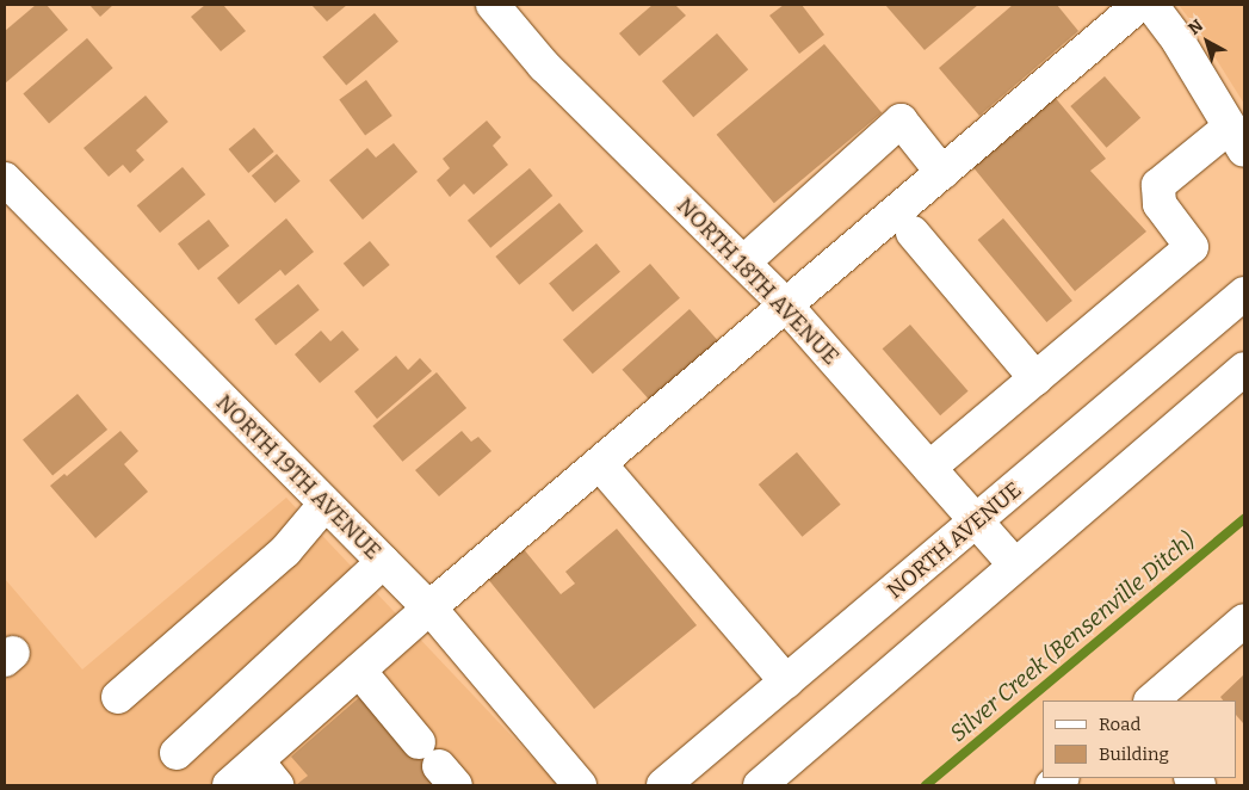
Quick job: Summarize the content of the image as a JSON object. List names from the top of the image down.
{
  "streets": {
    "street": ["NORTH 18TH AVENUE", "NORTH 19TH AVENUE", "NORTH AVENUE"]
  },
  "crossings": [
    ["NORTH 18TH AVENUE", "NORTH AVENUE"]
  ],
  "water": ["Silver Creek (Bensenville Ditch)"],
  "legend": ["Road", "Building"],
  "north": "top left"
}
